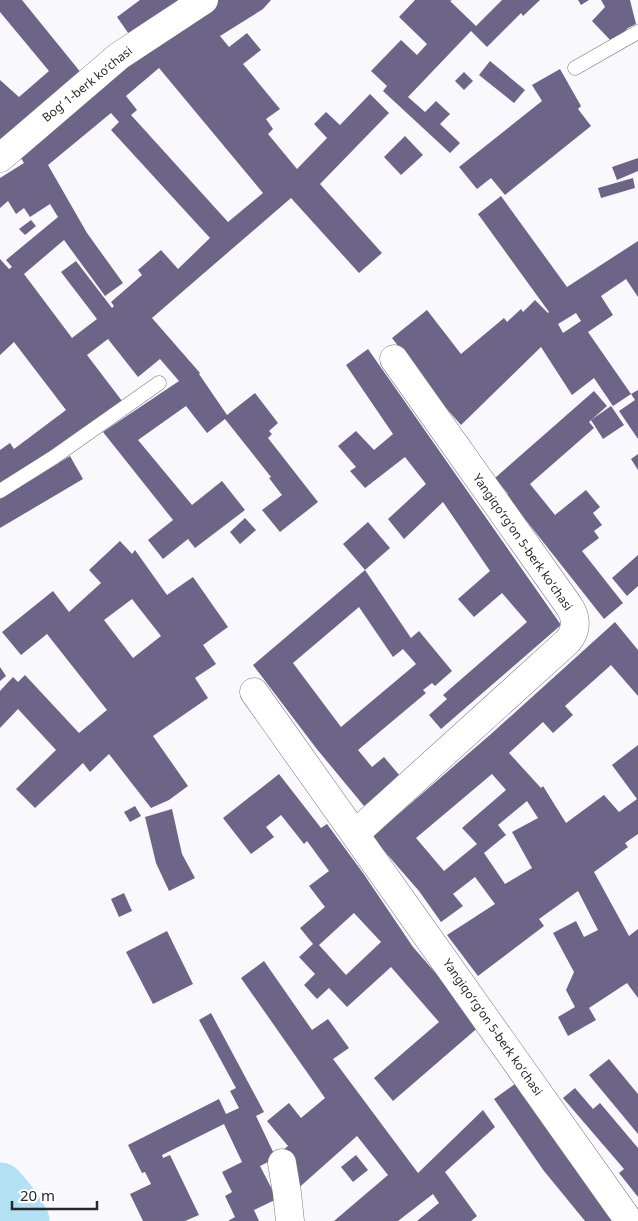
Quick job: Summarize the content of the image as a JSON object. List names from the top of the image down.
{
  "streets": {
    "street": ["Bogʻ 1-berk koʻchasi", "Yangiqoʻrgʻon 5-berk koʻchasi"]
  },
  "scale_bar": "20 m"
}
